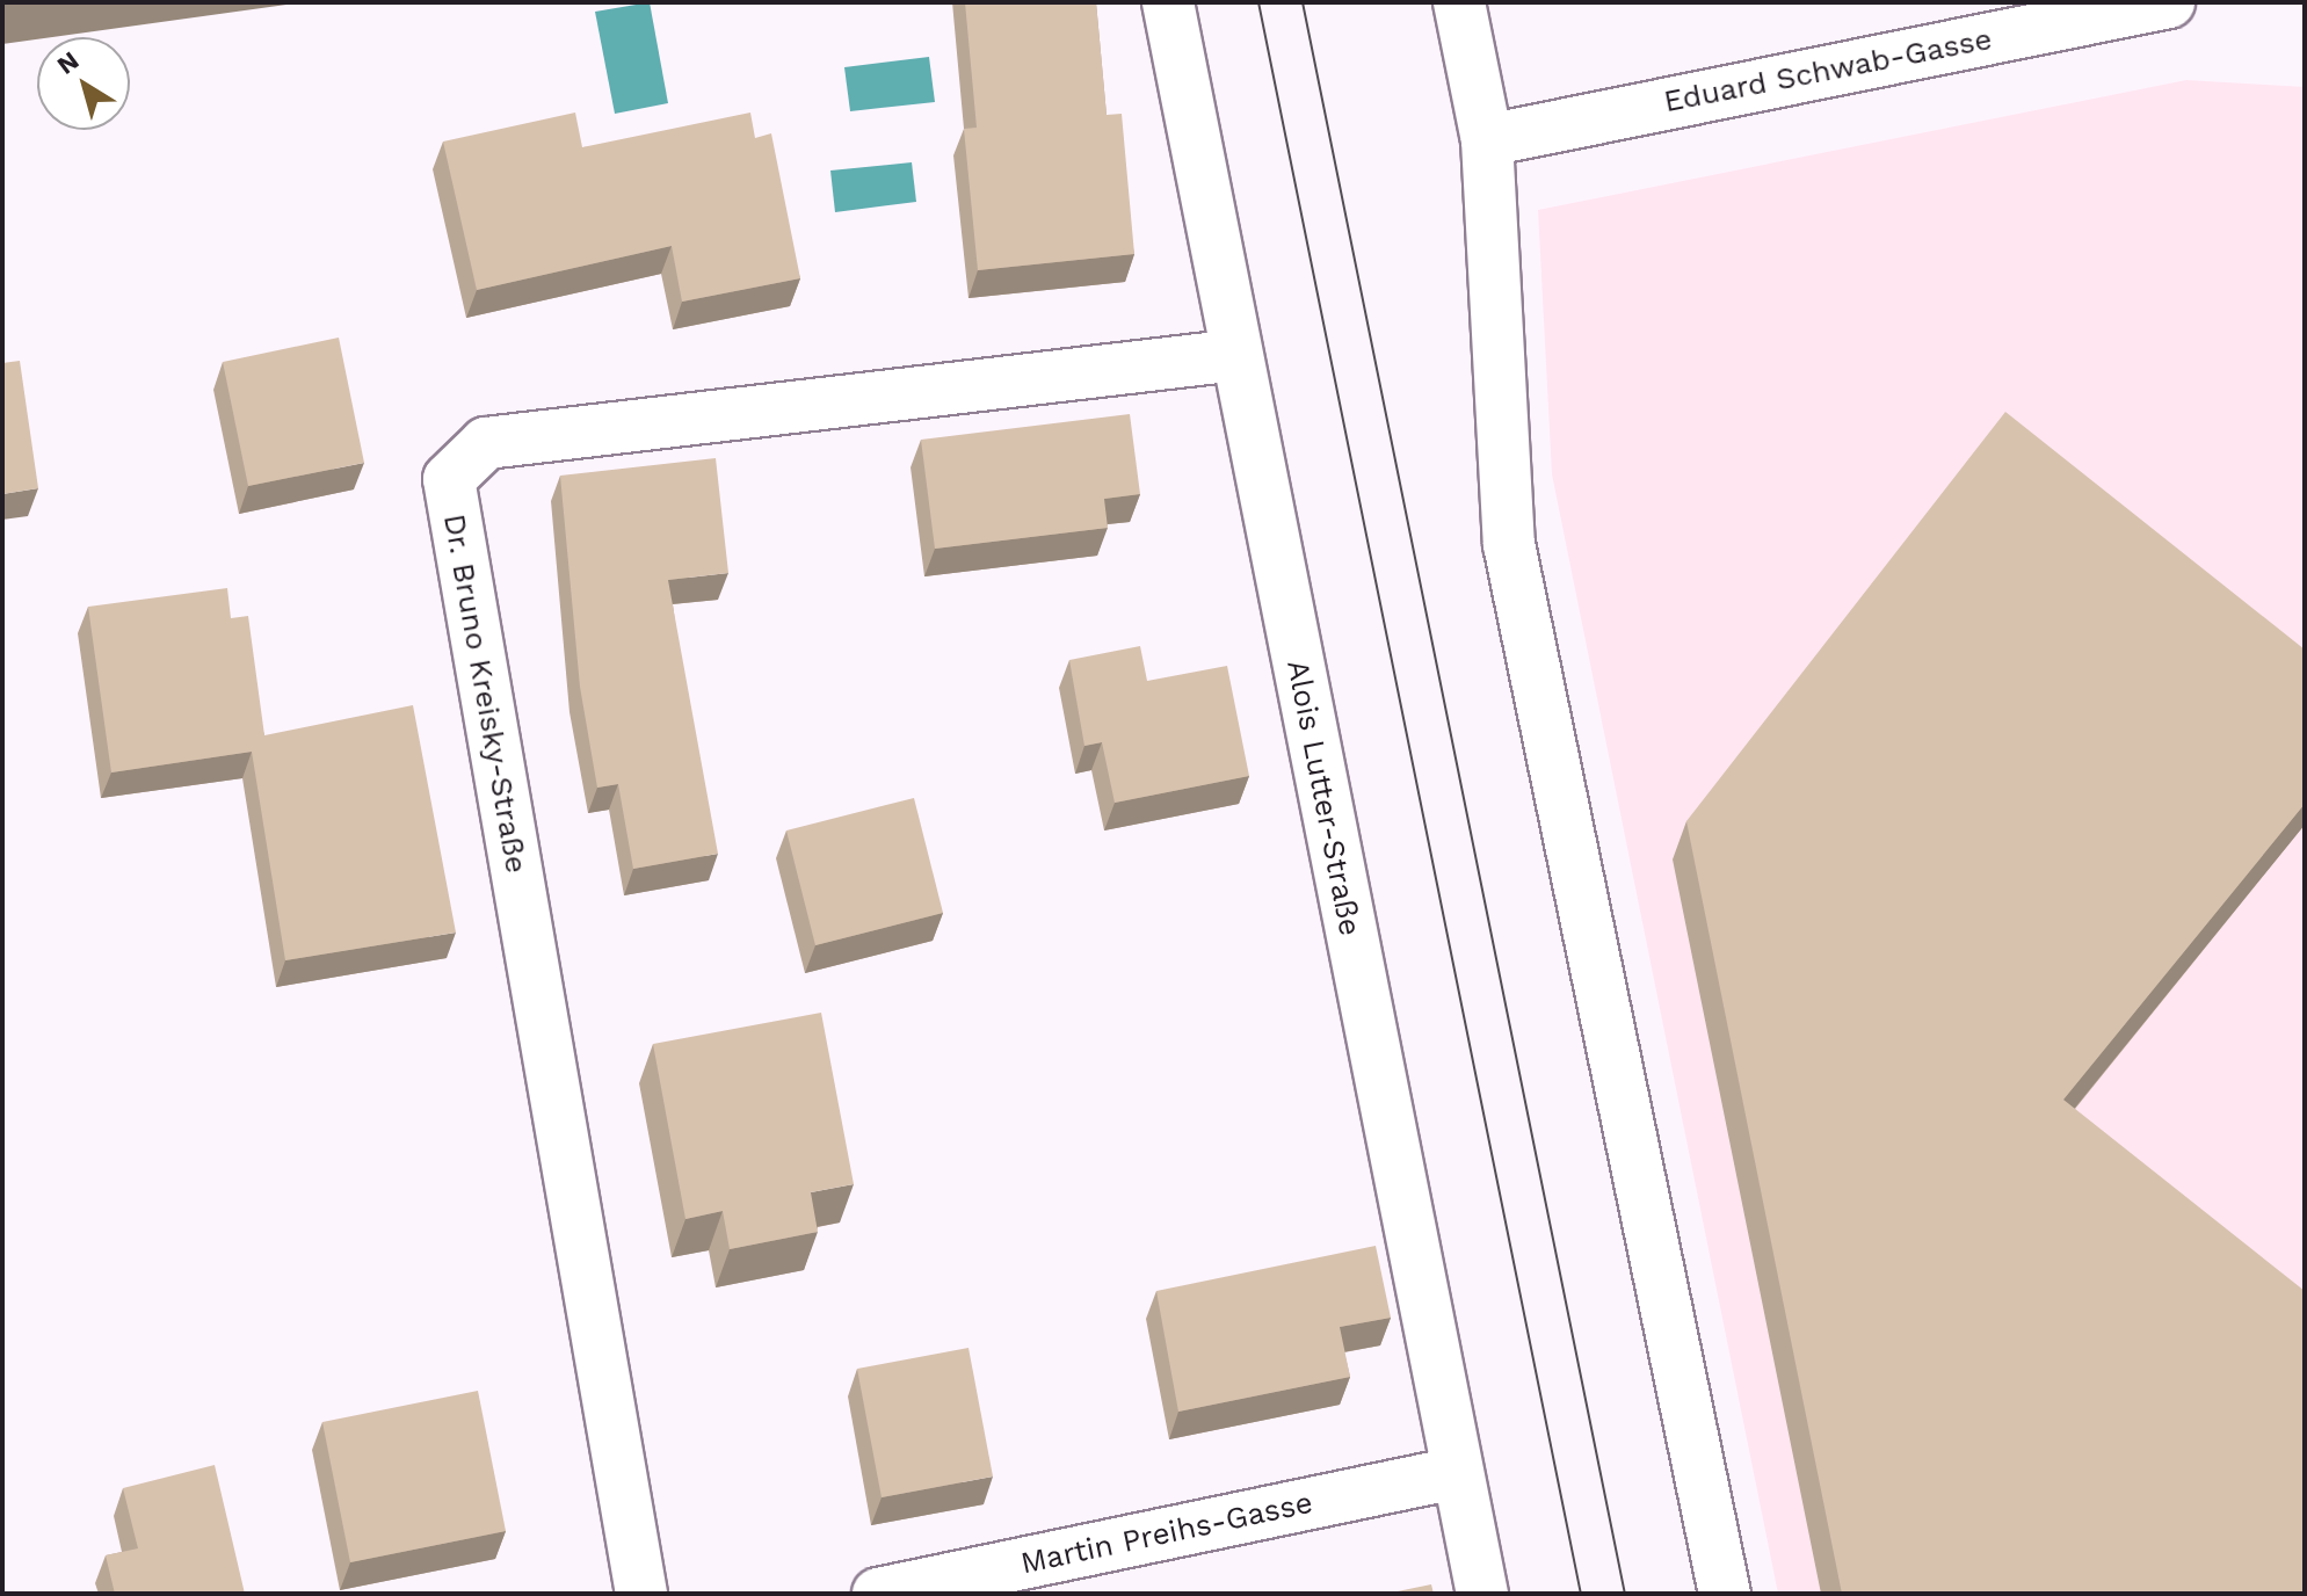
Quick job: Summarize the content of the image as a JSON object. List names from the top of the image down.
{
  "streets": {
    "street": [
      "Eduard Schwab-Gasse",
      "Dr. Bruno Kreisky-Straße",
      "Alois Lutter-Straße",
      "Martin Preihs-Gasse"
    ]
  },
  "crossings": [
    ["Dr. Bruno Kreisky-Straße", "Alois Lutter-Straße"],
    ["Alois Lutter-Straße", "Martin Preihs-Gasse"]
  ],
  "north": "top left"
}
